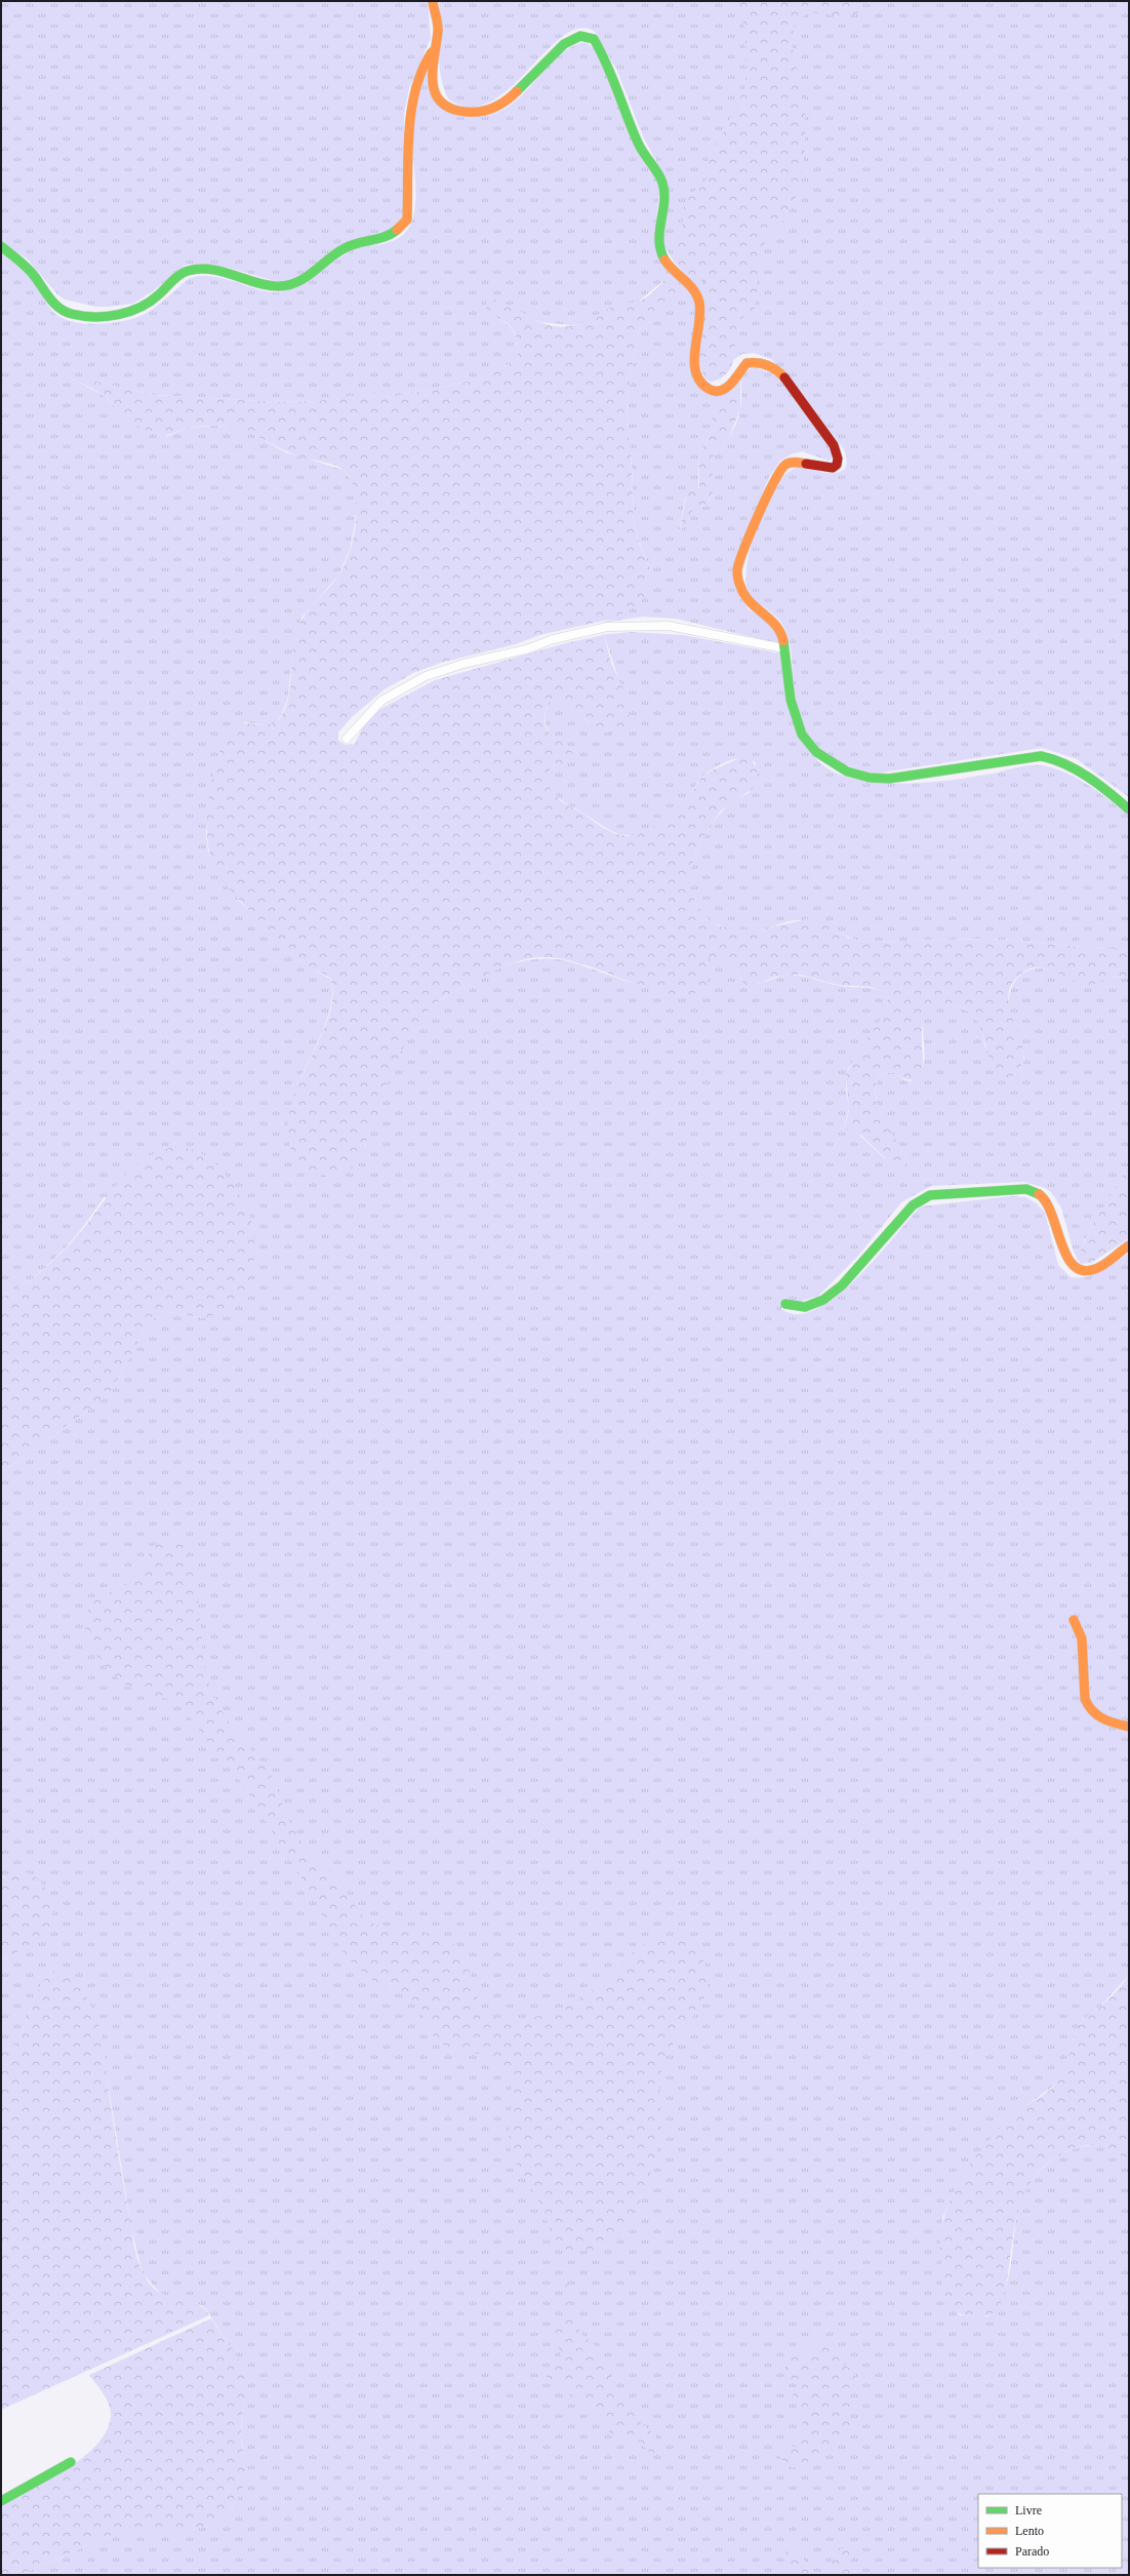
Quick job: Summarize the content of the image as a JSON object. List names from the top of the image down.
{
  "legend": ["Livre", "Lento", "Parado"]
}
